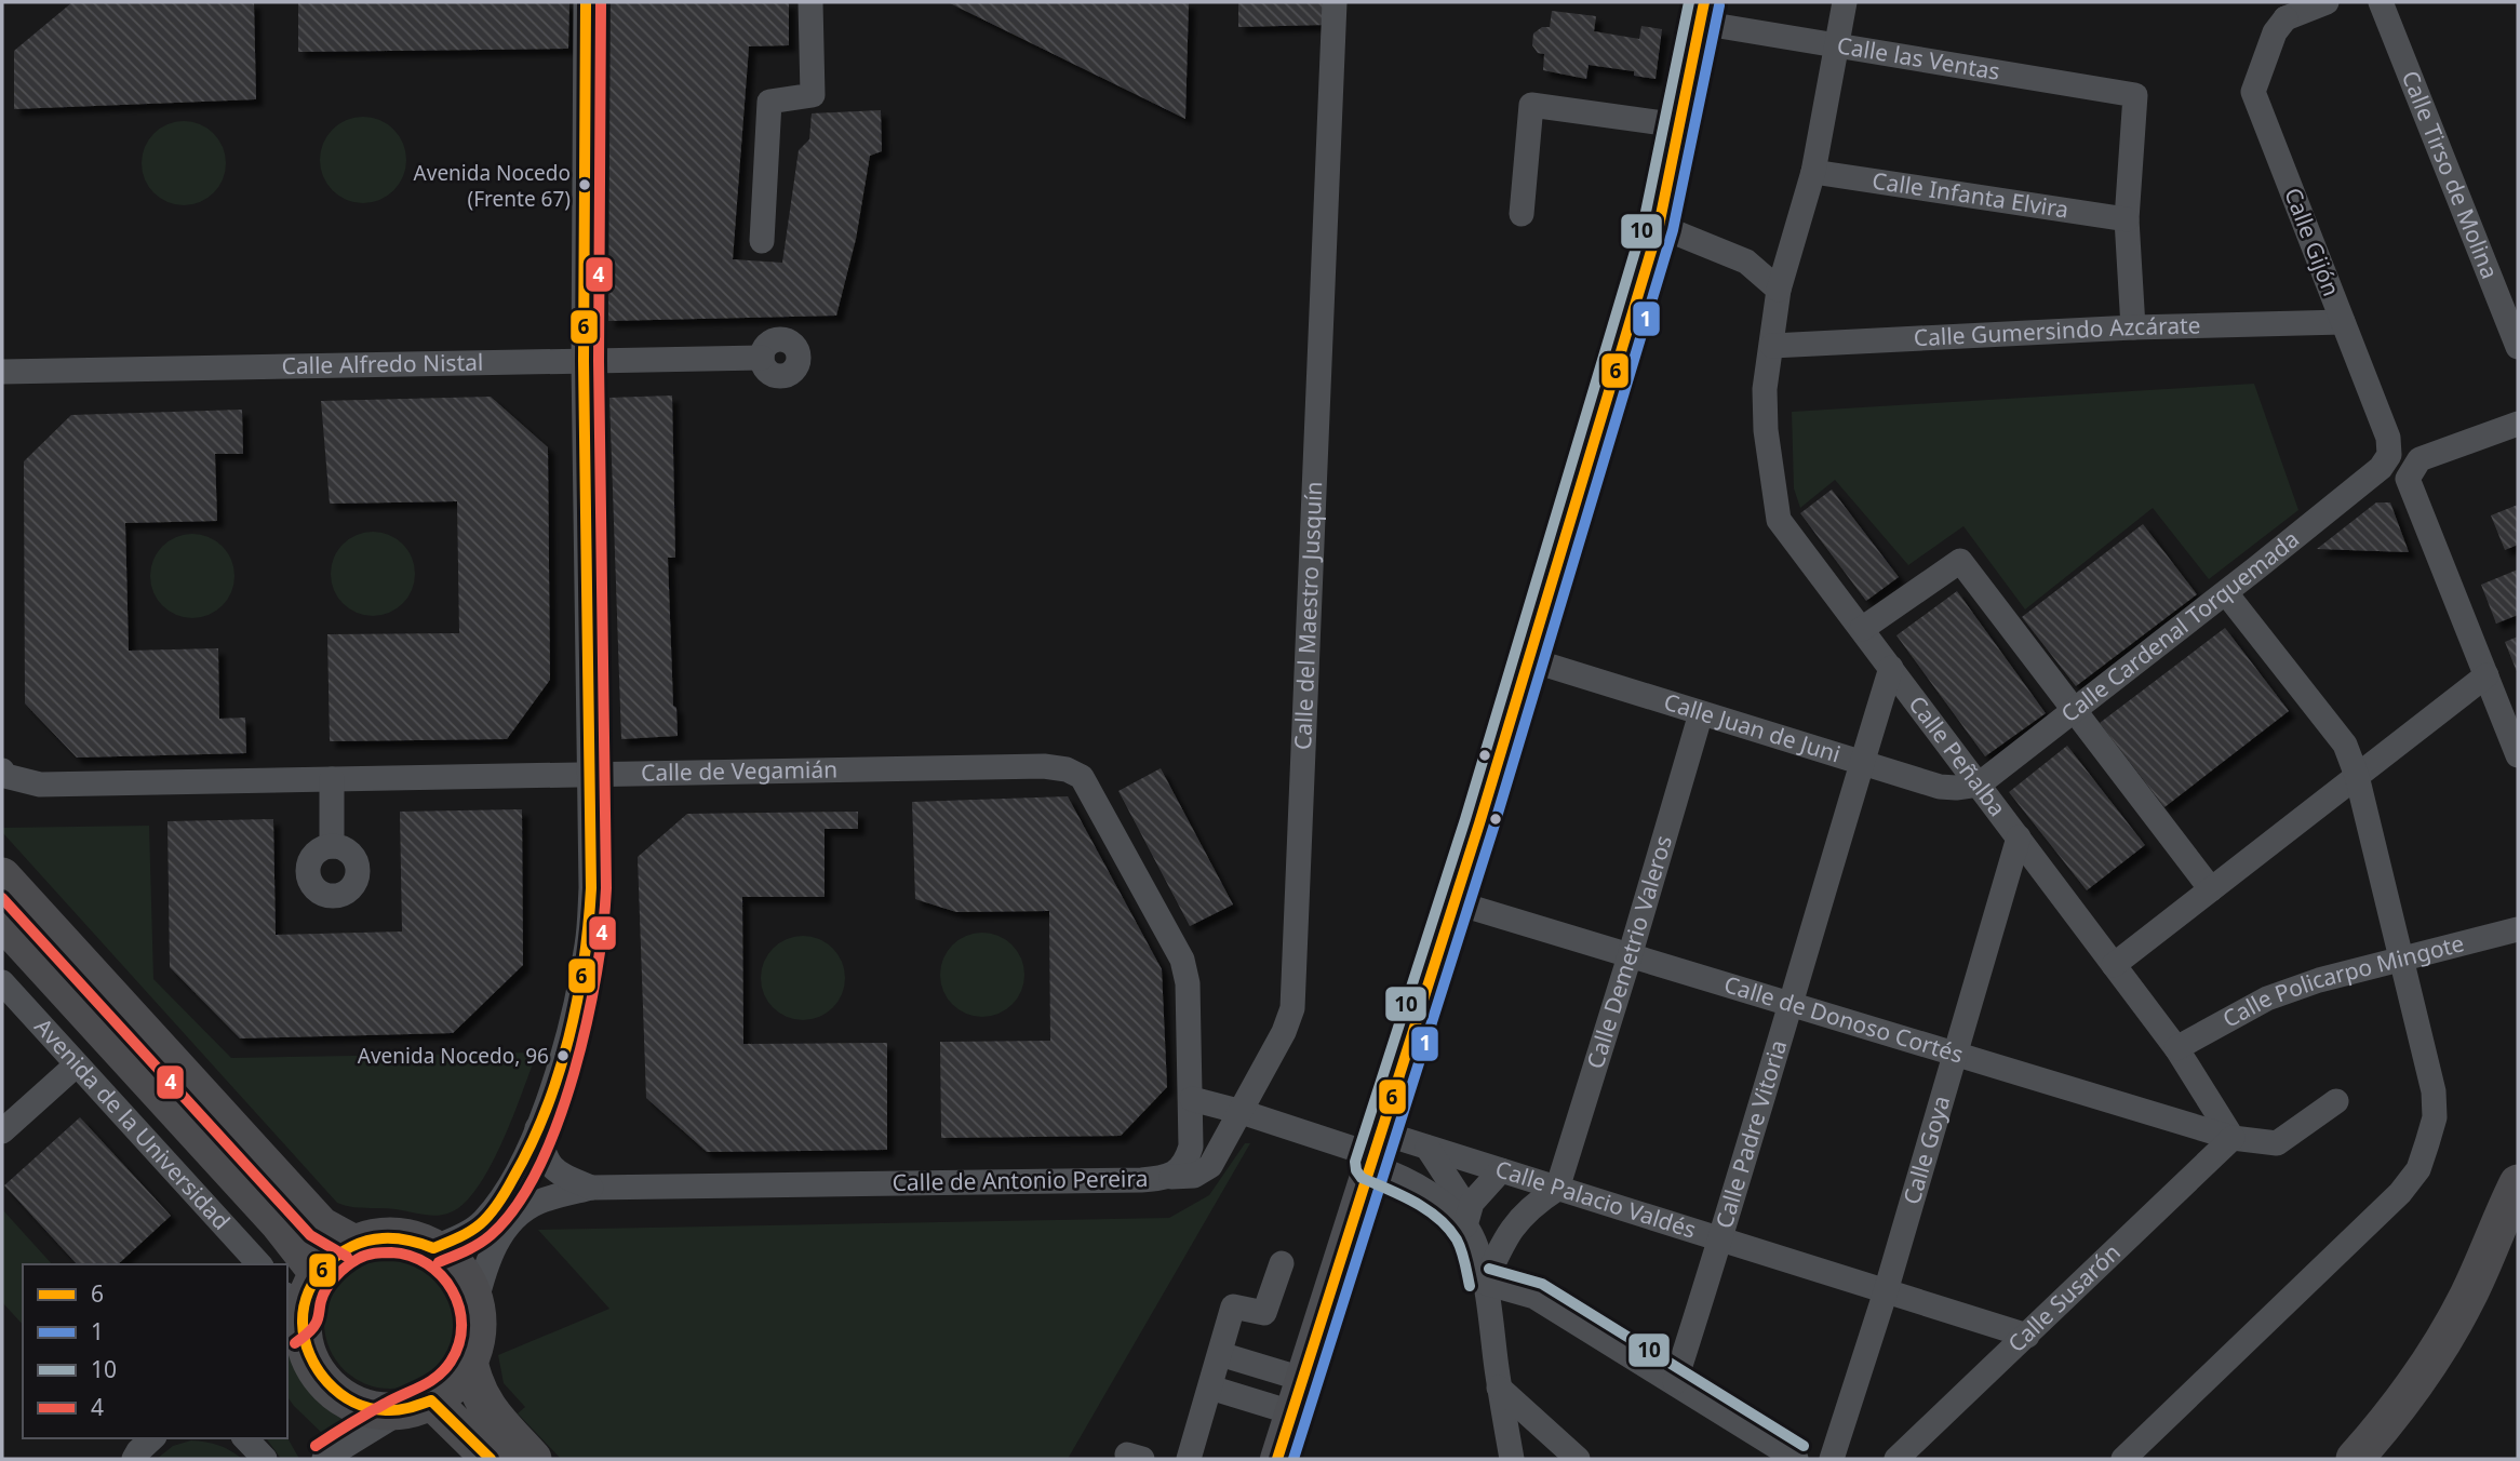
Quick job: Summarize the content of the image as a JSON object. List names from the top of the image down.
{
  "streets": {
    "main road": ["Avenida de la Universidad"],
    "street": [
      "Calle las Ventas",
      "Calle Tirso de Molina",
      "Calle Infanta Elvira",
      "Calle Gijón",
      "Calle Gumersindo Azcárate",
      "Calle Alfredo Nistal",
      "Calle del Maestro Jusquín",
      "Calle Cardenal Torquemada",
      "Calle Juan de Juni",
      "Calle Peñalba",
      "Calle de Vegamián",
      "Calle Demetrio Valeros",
      "Calle Policarpo Mingote",
      "Calle de Donoso Cortés",
      "Calle Padre Vitoria",
      "Calle Goya",
      "Calle de Antonio Pereira",
      "Calle Palacio Valdés",
      "Calle Susarón"
    ]
  },
  "crossings": [
    ["Calle las Ventas", "Calle Infanta Elvira"],
    ["Calle las Ventas", "Calle Peñalba"],
    ["Calle Infanta Elvira", "Calle Peñalba"],
    ["Calle Gijón", "Calle Gumersindo Azcárate"],
    ["Calle Gijón", "Calle Cardenal Torquemada"],
    ["Calle Gumersindo Azcárate", "Calle Peñalba"],
    ["Calle del Maestro Jusquín", "Calle de Antonio Pereira"],
    ["Calle Cardenal Torquemada", "Calle Juan de Juni"],
    ["Calle Cardenal Torquemada", "Calle Peñalba"],
    ["Calle Juan de Juni", "Calle Peñalba"],
    ["Calle Juan de Juni", "Calle Demetrio Valeros"],
    ["Calle Juan de Juni", "Calle Padre Vitoria"],
    ["Calle Peñalba", "Calle Policarpo Mingote"],
    ["Calle Peñalba", "Calle de Donoso Cortés"],
    ["Calle Peñalba", "Calle Padre Vitoria"],
    ["Calle Peñalba", "Calle Goya"],
    ["Calle Peñalba", "Calle Susarón"],
    ["Calle de Vegamián", "Calle de Antonio Pereira"],
    ["Calle Demetrio Valeros", "Calle de Donoso Cortés"],
    ["Calle Demetrio Valeros", "Calle Palacio Valdés"],
    ["Calle de Donoso Cortés", "Calle Padre Vitoria"],
    ["Calle de Donoso Cortés", "Calle Goya"],
    ["Calle de Donoso Cortés", "Calle Susarón"],
    ["Avenida de la Universidad", "Calle de Antonio Pereira"],
    ["Calle Padre Vitoria", "Calle Palacio Valdés"],
    ["Calle Goya", "Calle Palacio Valdés"],
    ["Calle Palacio Valdés", "Calle Susarón"]
  ],
  "places": ["Avenida Nocedo (Frente 67)", "Avenida Nocedo, 96"],
  "lines": [
    "transit line 6",
    "transit line 10",
    "transit line 4",
    "transit line 1"
  ],
  "legend": [
    "6",
    "1",
    "10",
    "4"
  ]
}
